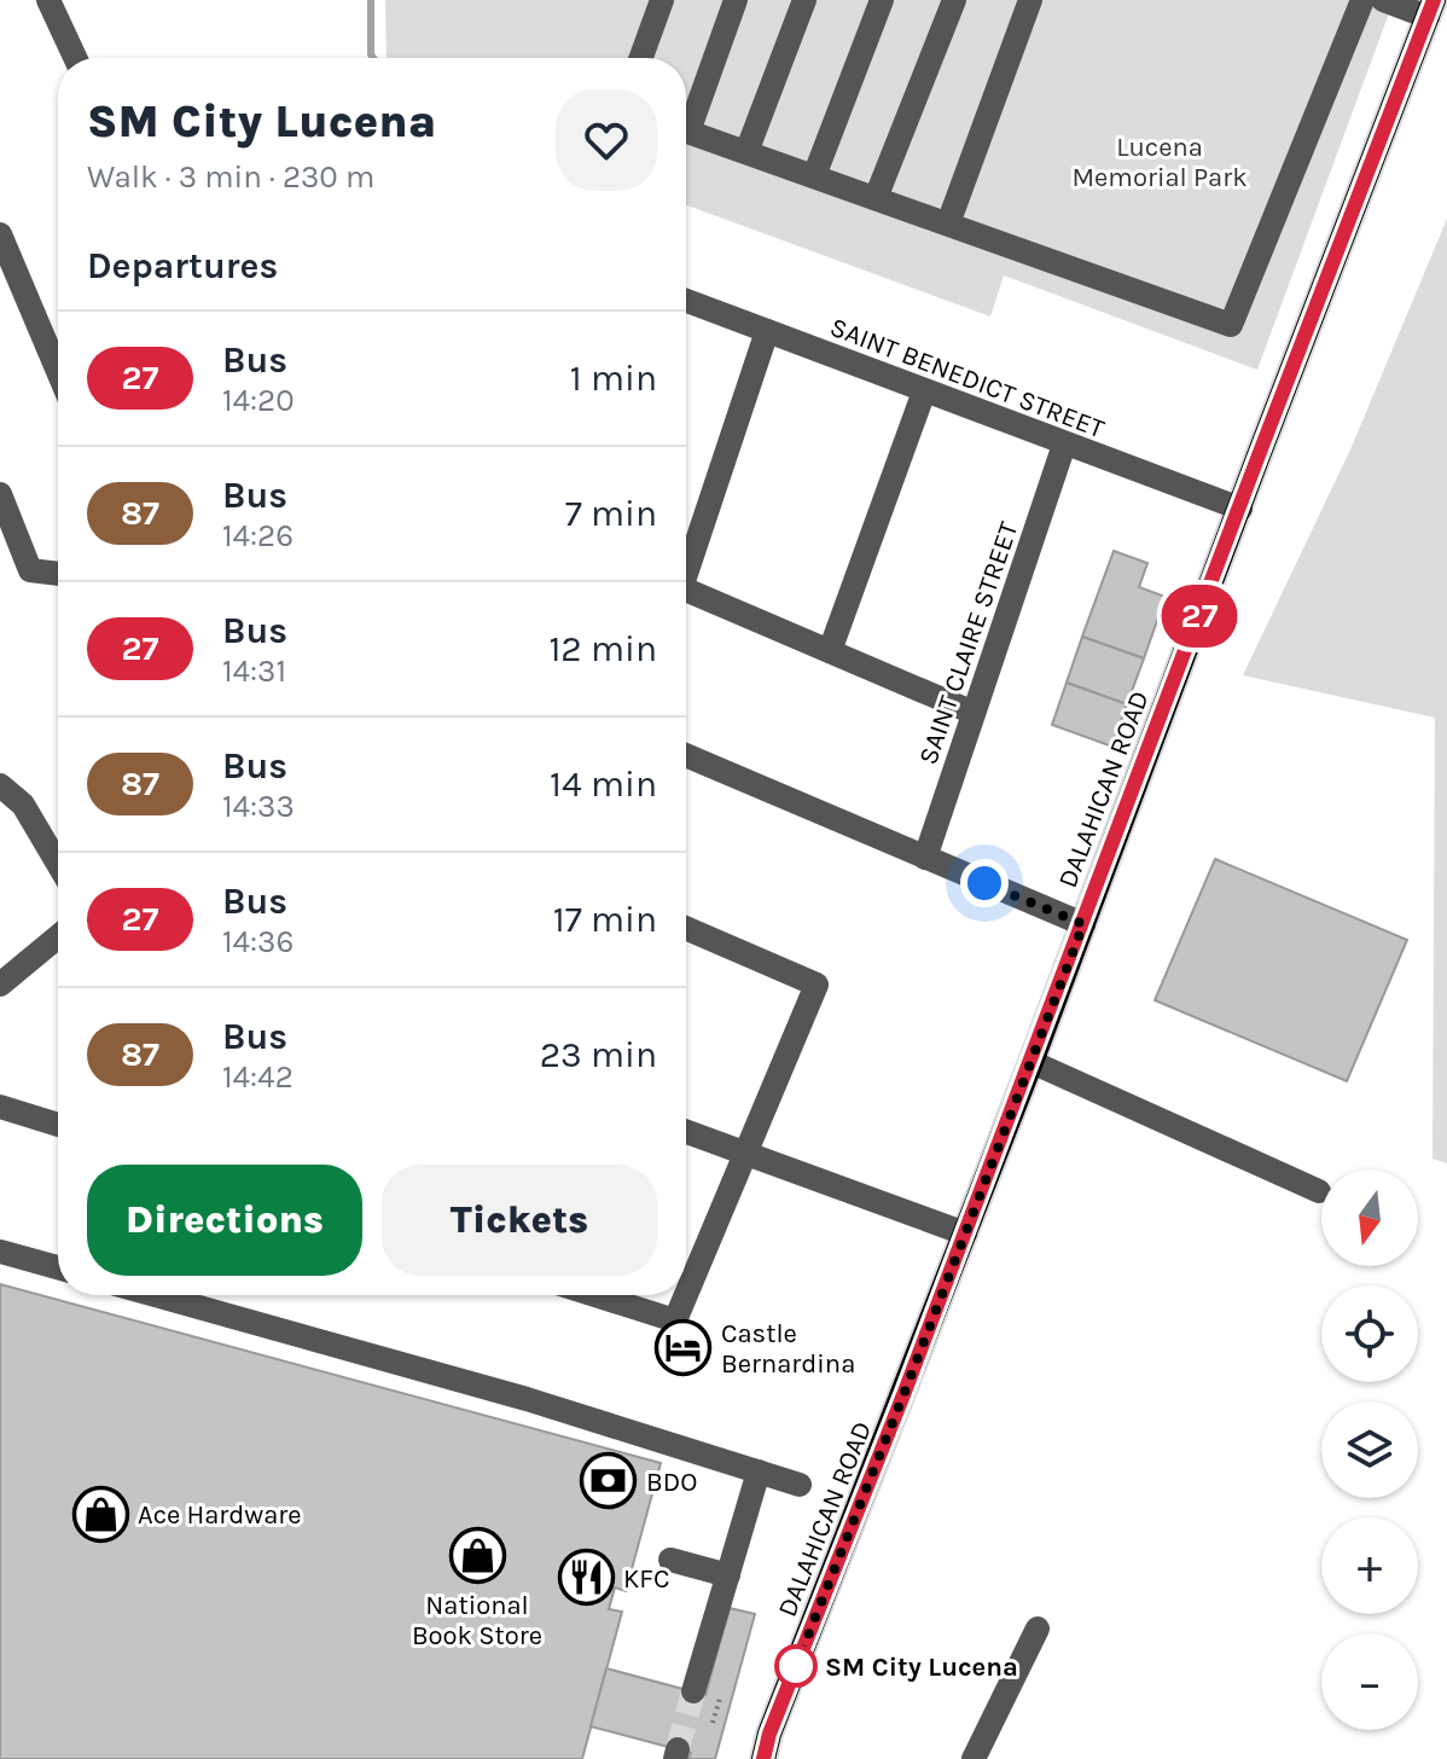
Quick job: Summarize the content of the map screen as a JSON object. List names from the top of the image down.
{
  "streets": {
    "main road": ["DALAHICAN ROAD"],
    "street": ["SAINT BENEDICT STREET", "SAINT CLAIRE STREET"]
  },
  "crossings": [
    ["SAINT BENEDICT STREET", "SAINT CLAIRE STREET"],
    ["SAINT BENEDICT STREET", "DALAHICAN ROAD"]
  ],
  "parks": ["Lucena Memorial Park"],
  "places": {
    "hotel": ["Castle Bernardina"],
    "bank": ["BDO"],
    "shop": ["Ace Hardware", "National Book Store"],
    "restaurant": ["KFC"],
    "other": ["SM City Lucena"]
  },
  "lines": ["bus line 27"],
  "north": "bottom",
  "page": {
    "on_map": "27",
    "heading": [
      ["SM City Lucena", "Walk · 3 min · 230 m"],
      "Departures"
    ],
    "list": [
      {
        "mark": "27",
        "name": "Bus",
        "note": "14:20",
        "value": "1 min"
      },
      {
        "mark": "87",
        "name": "Bus",
        "note": "14:26",
        "value": "7 min"
      },
      {
        "mark": "27",
        "name": "Bus",
        "note": "14:31",
        "value": "12 min"
      },
      {
        "mark": "87",
        "name": "Bus",
        "note": "14:33",
        "value": "14 min"
      },
      {
        "mark": "27",
        "name": "Bus",
        "note": "14:36",
        "value": "17 min"
      },
      {
        "mark": "87",
        "name": "Bus",
        "note": "14:42",
        "value": "23 min"
      }
    ],
    "buttons": ["Directions", "Tickets"],
    "map_buttons": ["+", "−"]
  }
}
